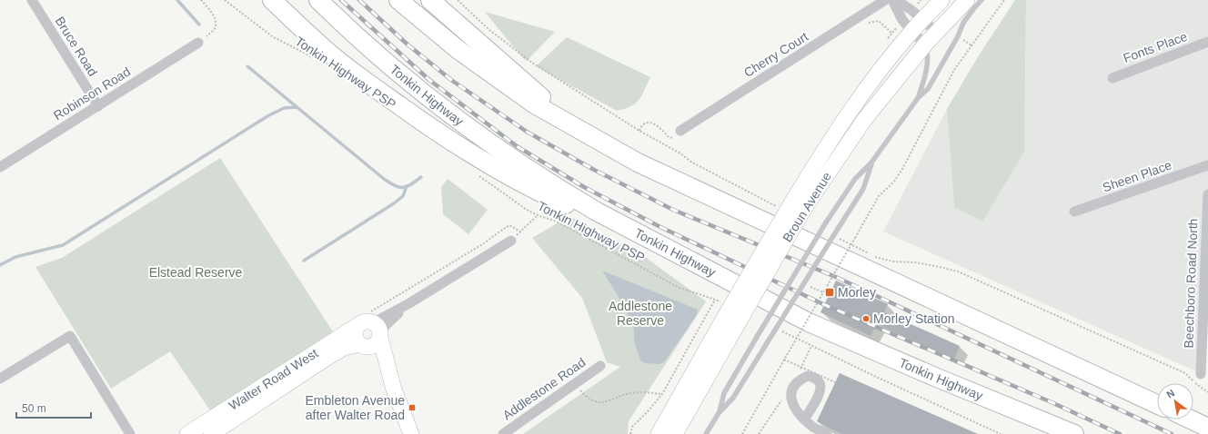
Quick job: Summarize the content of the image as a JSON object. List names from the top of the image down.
{
  "streets": {
    "highway": ["Tonkin Highway"],
    "main road": ["Broun Avenue", "Walter Road West"],
    "street": [
      "Bruce Road",
      "Fonts Place",
      "Cherry Court",
      "Robinson Road",
      "Sheen Place",
      "Beechboro Road North",
      "Addlestone Road"
    ],
    "path": ["Tonkin Highway PSP"]
  },
  "crossings": [
    ["Bruce Road", "Robinson Road"]
  ],
  "parks": ["Elstead Reserve", "Addlestone Reserve"],
  "places": {
    "transit": ["Morley", "Embleton Avenue after Walter Road"],
    "other": ["Morley Station"]
  },
  "scale_bar": "50 m",
  "north": "top left"
}
